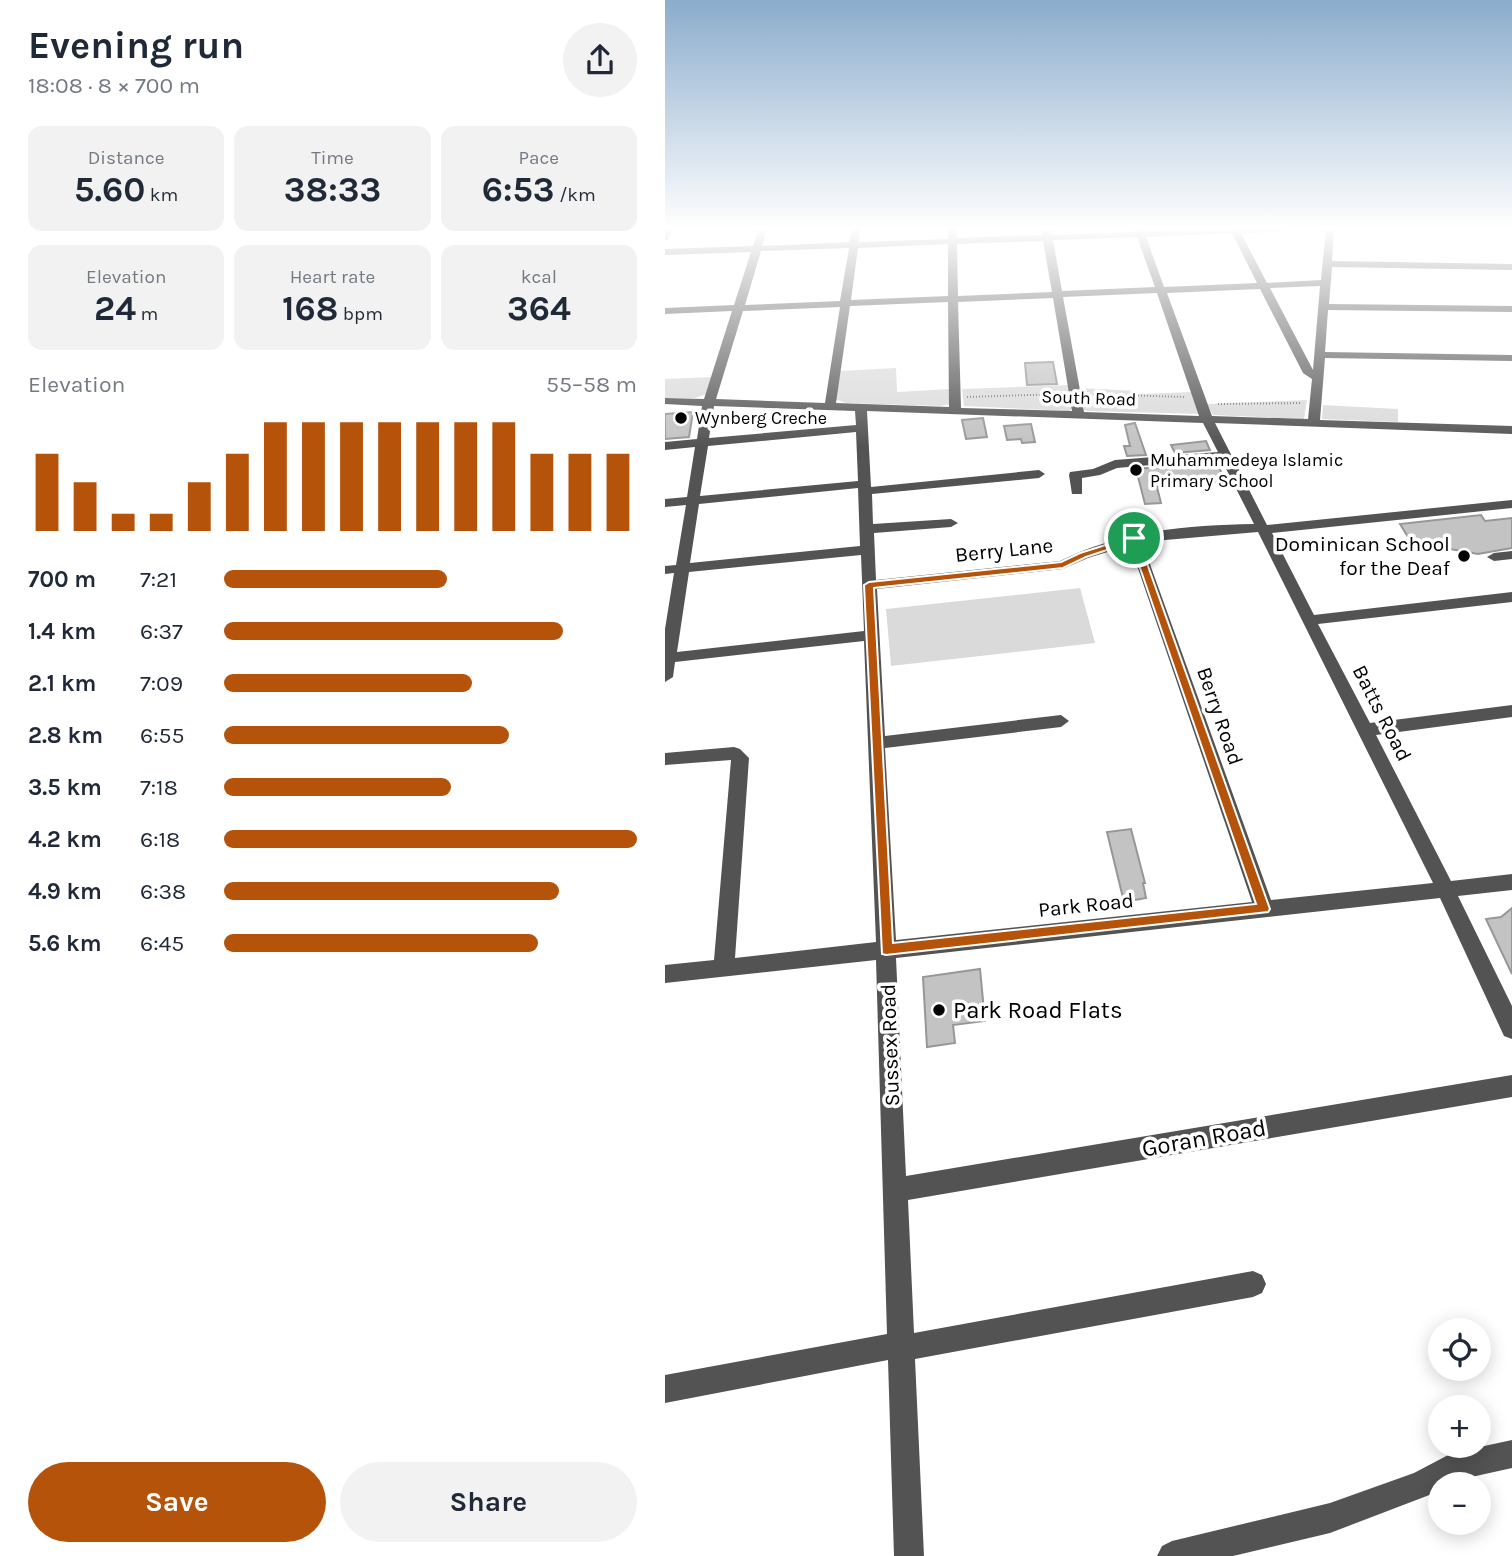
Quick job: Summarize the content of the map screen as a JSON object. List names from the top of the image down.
{
  "streets": {
    "street": [
      "South Road",
      "Berry Lane",
      "Batts Road",
      "Berry Road",
      "Park Road",
      "Sussex Road",
      "Goran Road"
    ]
  },
  "crossings": [
    ["South Road", "Batts Road"],
    ["South Road", "Sussex Road"],
    ["Berry Lane", "Batts Road"],
    ["Berry Lane", "Berry Road"],
    ["Berry Lane", "Sussex Road"],
    ["Batts Road", "Park Road"],
    ["Berry Road", "Park Road"],
    ["Park Road", "Sussex Road"],
    ["Sussex Road", "Goran Road"]
  ],
  "places": [
    "Wynberg Creche",
    "Muhammedeya Islamic Primary School",
    "Dominican School for the Deaf",
    "Park Road Flats"
  ],
  "page": {
    "heading": ["Evening run", "18:08 · 8 × 700 m"],
    "stats": [
      ["Distance", "5.60 km"],
      ["Time", "38:33"],
      ["Pace", "6:53 /km"],
      ["Elevation", "24 m"],
      ["Heart rate", "168 bpm"],
      ["kcal", "364"]
    ],
    "chart": ["Elevation", "55–58 m"],
    "list": [
      {
        "name": "700 m",
        "note": "7:21"
      },
      {
        "name": "1.4 km",
        "note": "6:37"
      },
      {
        "name": "2.1 km",
        "note": "7:09"
      },
      {
        "name": "2.8 km",
        "note": "6:55"
      },
      {
        "name": "3.5 km",
        "note": "7:18"
      },
      {
        "name": "4.2 km",
        "note": "6:18"
      },
      {
        "name": "4.9 km",
        "note": "6:38"
      },
      {
        "name": "5.6 km",
        "note": "6:45"
      }
    ],
    "map_buttons": ["+", "−"],
    "buttons": ["Save", "Share"]
  }
}
